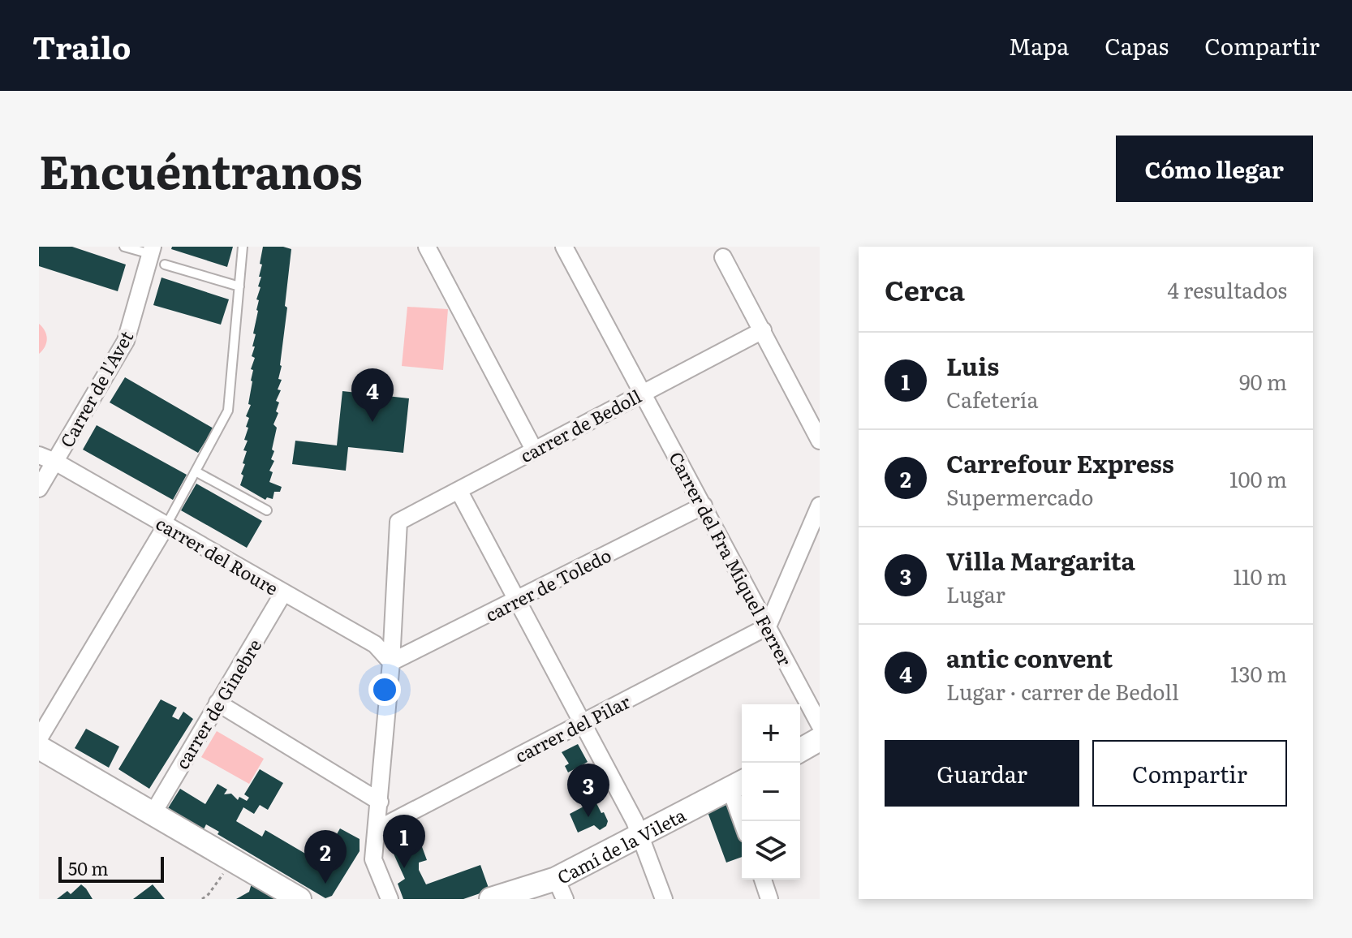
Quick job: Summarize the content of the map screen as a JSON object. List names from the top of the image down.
{
  "streets": {
    "street": [
      "Carrer de l'Avet",
      "carrer de Bedoll",
      "carrer del Roure",
      "Carrer del Fra Miquel Ferrer",
      "carrer de Toledo",
      "carrer de Ginebre",
      "carrer del Pilar",
      "Camí de la Vileta"
    ]
  },
  "crossings": [
    ["Carrer de l'Avet", "carrer del Roure"],
    ["carrer de Bedoll", "carrer del Roure"],
    ["carrer de Bedoll", "Carrer del Fra Miquel Ferrer"],
    ["carrer de Bedoll", "carrer de Toledo"],
    ["carrer del Roure", "carrer de Toledo"],
    ["carrer del Roure", "carrer de Ginebre"],
    ["Carrer del Fra Miquel Ferrer", "carrer de Toledo"],
    ["Carrer del Fra Miquel Ferrer", "carrer del Pilar"]
  ],
  "scale_bar": "50 m",
  "page": {
    "header": "Trailo",
    "nav": ["Mapa", "Capas", "Compartir"],
    "title": "Encuéntranos",
    "buttons": [
      "Cómo llegar",
      ["Guardar", "Compartir"]
    ],
    "heading": ["Cerca", "4 resultados"],
    "list": [
      {
        "mark": "1",
        "name": "Luis",
        "note": "Cafetería",
        "value": "90 m"
      },
      {
        "mark": "2",
        "name": "Carrefour Express",
        "note": "Supermercado",
        "value": "100 m"
      },
      {
        "mark": "3",
        "name": "Villa Margarita",
        "note": "Lugar",
        "value": "110 m"
      },
      {
        "mark": "4",
        "name": "antic convent",
        "note": "Lugar · carrer de Bedoll",
        "value": "130 m"
      }
    ],
    "pins": [
      "4",
      "3",
      "1",
      "2"
    ],
    "map_buttons": ["+", "−"],
    "scale": "50 m"
  }
}
